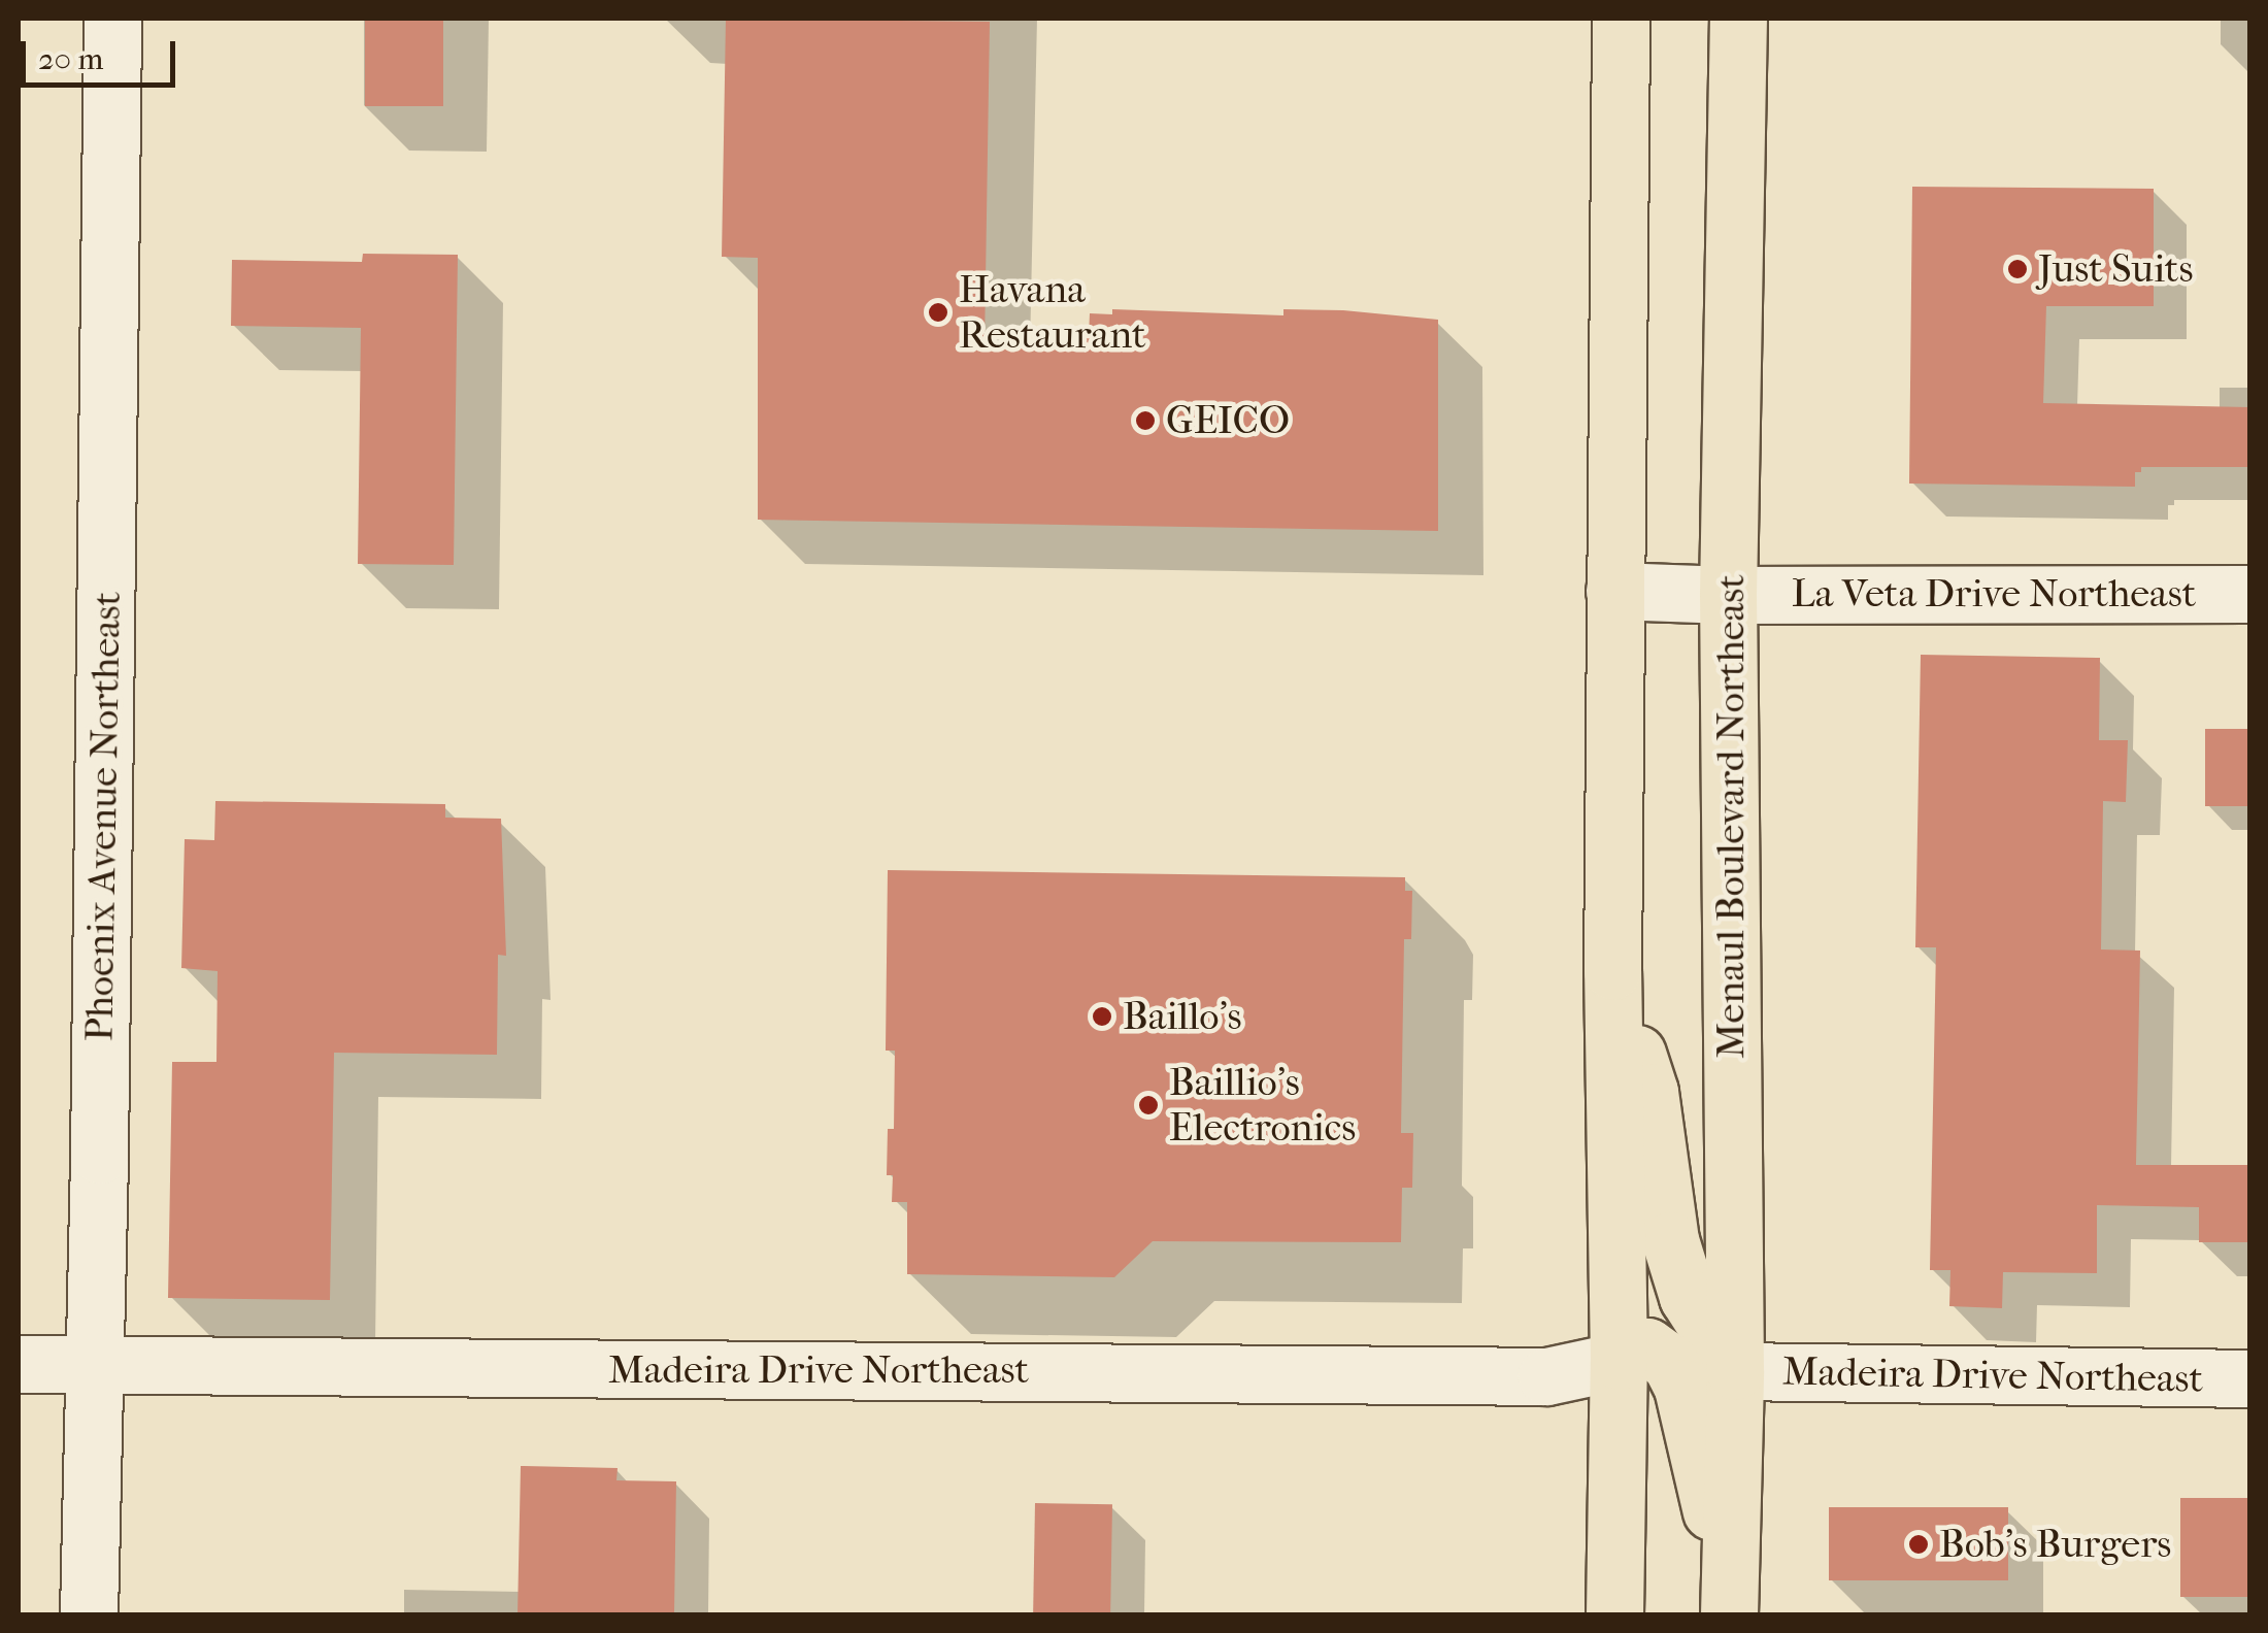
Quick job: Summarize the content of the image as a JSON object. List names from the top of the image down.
{
  "streets": {
    "main road": ["Menaul Boulevard Northeast"],
    "street": ["La Veta Drive Northeast", "Phoenix Avenue Northeast", "Madeira Drive Northeast"]
  },
  "crossings": [
    ["La Veta Drive Northeast", "Menaul Boulevard Northeast"],
    ["Phoenix Avenue Northeast", "Madeira Drive Northeast"],
    ["Menaul Boulevard Northeast", "Madeira Drive Northeast"]
  ],
  "places": [
    "Just Suits",
    "Havana Restaurant",
    "GEICO",
    "Baillo's",
    "Baillio's Electronics",
    "Bob's Burgers"
  ],
  "scale_bar": "20 m"
}
